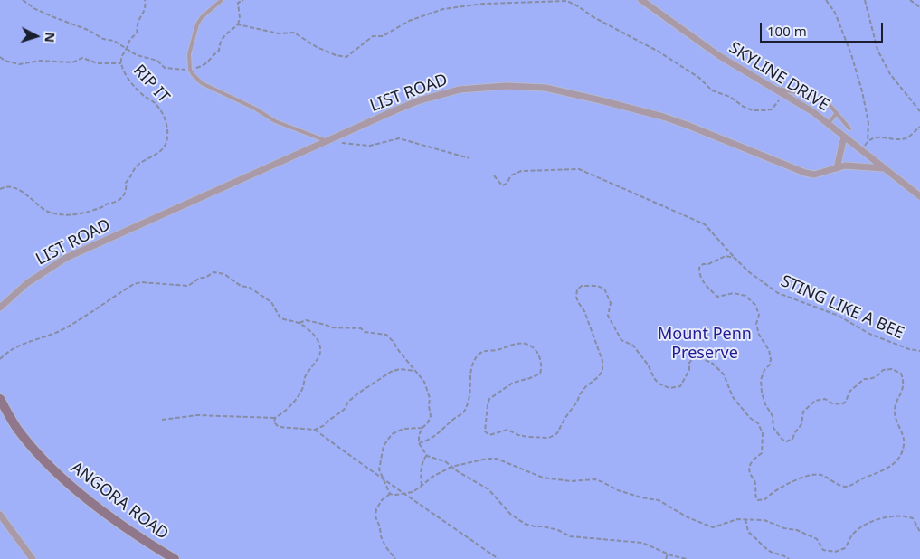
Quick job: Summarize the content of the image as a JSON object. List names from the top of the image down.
{
  "streets": {
    "street": ["SKYLINE DRIVE", "LIST ROAD", "ANGORA ROAD"],
    "path": ["RIP IT", "STING LIKE A BEE"]
  },
  "crossings": [
    ["SKYLINE DRIVE", "LIST ROAD"]
  ],
  "parks": ["Mount Penn Preserve"],
  "scale_bar": "100 m",
  "north": "right"
}
